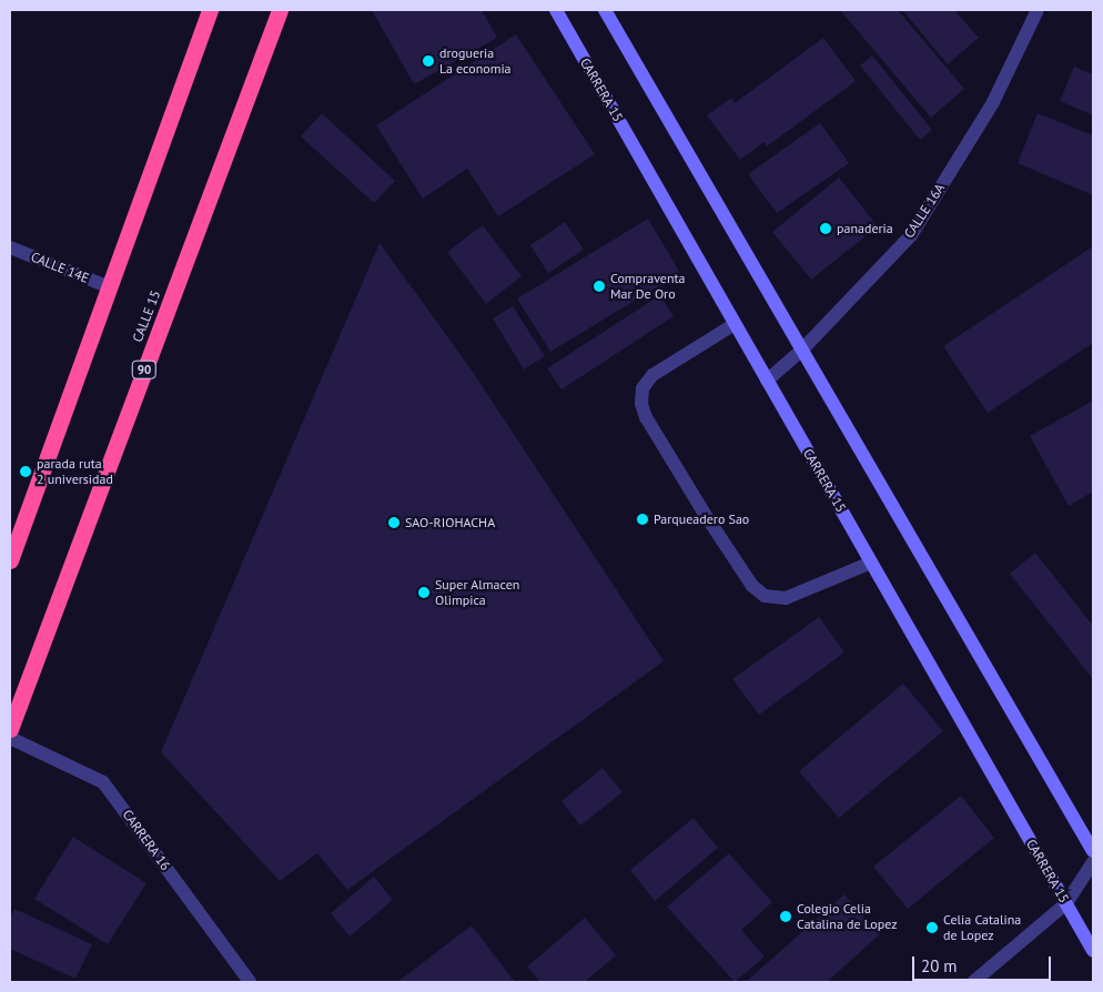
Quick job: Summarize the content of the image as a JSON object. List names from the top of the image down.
{
  "streets": {
    "highway": ["CALLE 15", "90"],
    "main road": ["CARRERA 15"],
    "street": ["CALLE 16A", "CALLE 14E", "CARRERA 16"]
  },
  "crossings": [
    ["CARRERA 15", "CALLE 16A"]
  ],
  "places": [
    "drogueria La economia",
    "panaderia",
    "Compraventa Mar De Oro",
    "parada ruta 2 universidad",
    "Parqueadero Sao",
    "SAO-RIOHACHA",
    "Super Almacen Olimpica",
    "Colegio Celia Catalina de Lopez",
    "Celia Catalina de Lopez"
  ],
  "scale_bar": "20 m"
}
